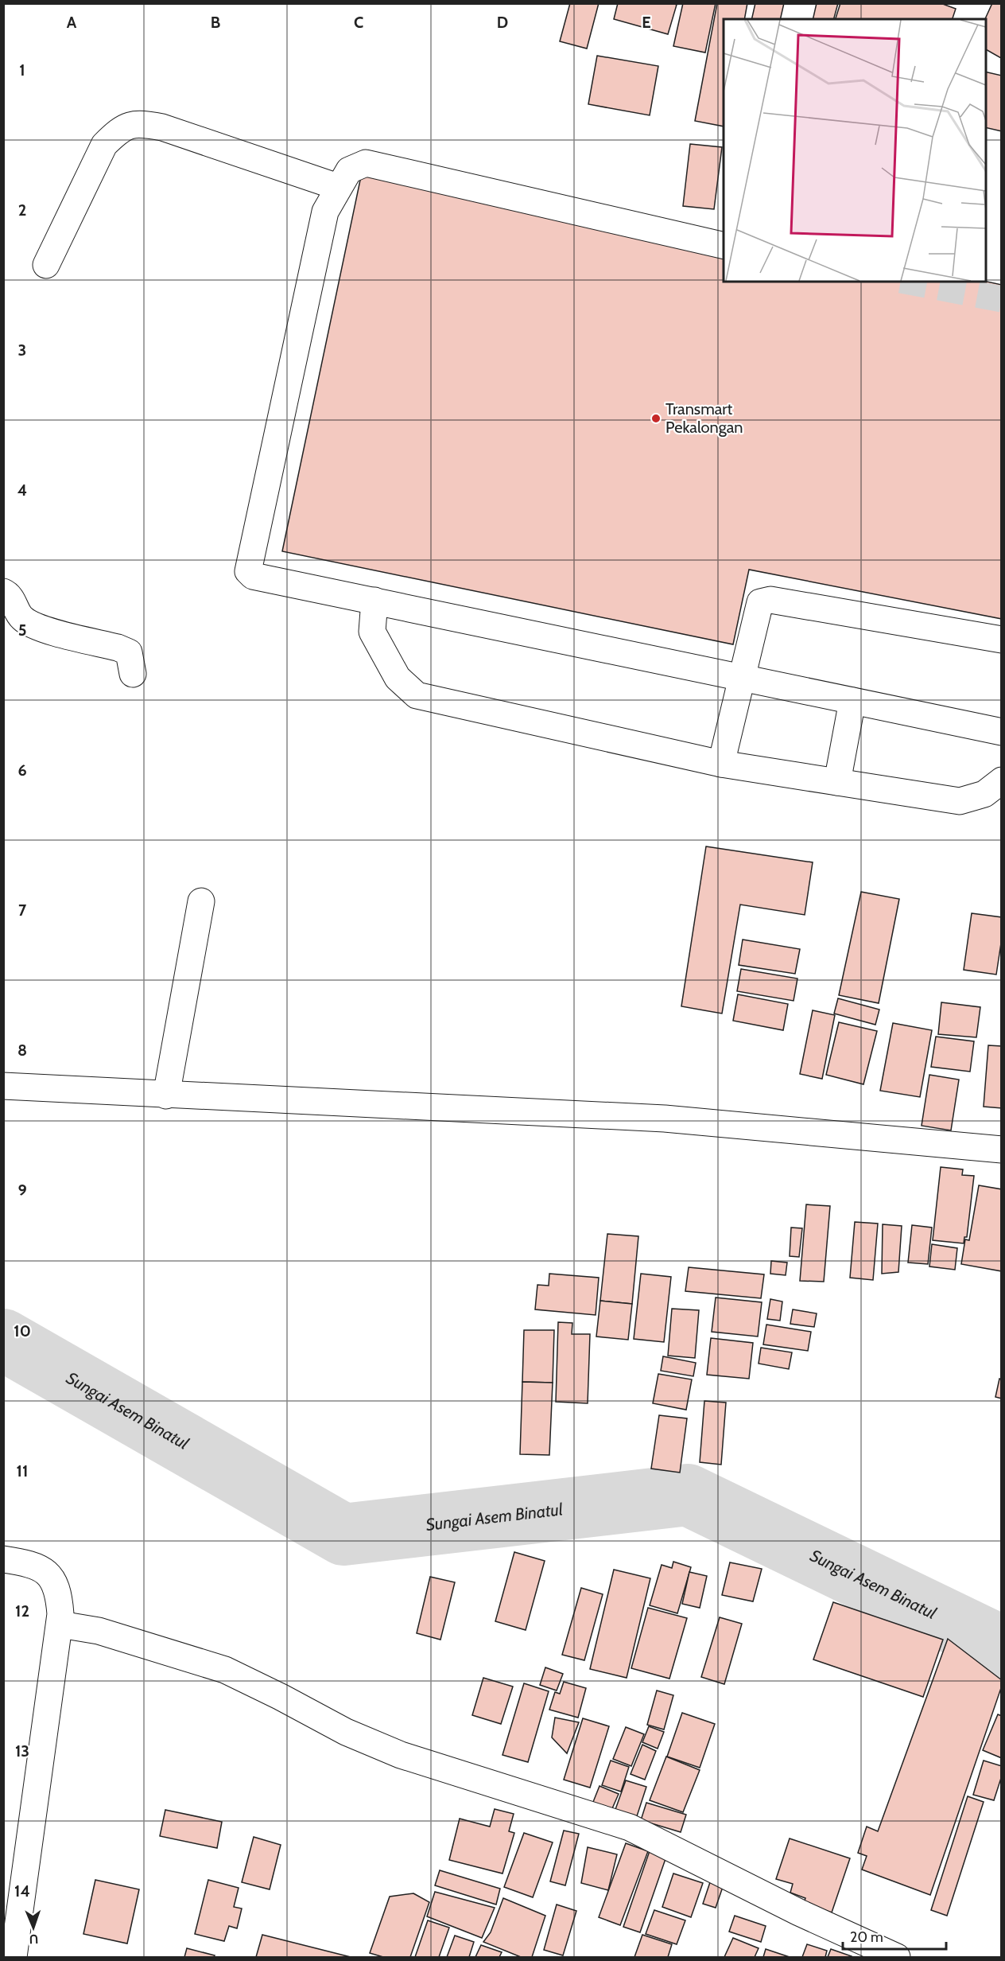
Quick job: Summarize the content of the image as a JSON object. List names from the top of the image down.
{
  "water": ["Sungai Asem Binatul"],
  "places": ["Transmart Pekalongan"],
  "scale_bar": "20 m",
  "north": "bottom",
  "grid": {
    "columns": [
      "A",
      "B",
      "C",
      "D",
      "E"
    ],
    "rows": [
      "1",
      "2",
      "3",
      "4",
      "5",
      "6",
      "7",
      "8",
      "9",
      "10",
      "11",
      "12",
      "13",
      "14"
    ]
  }
}
